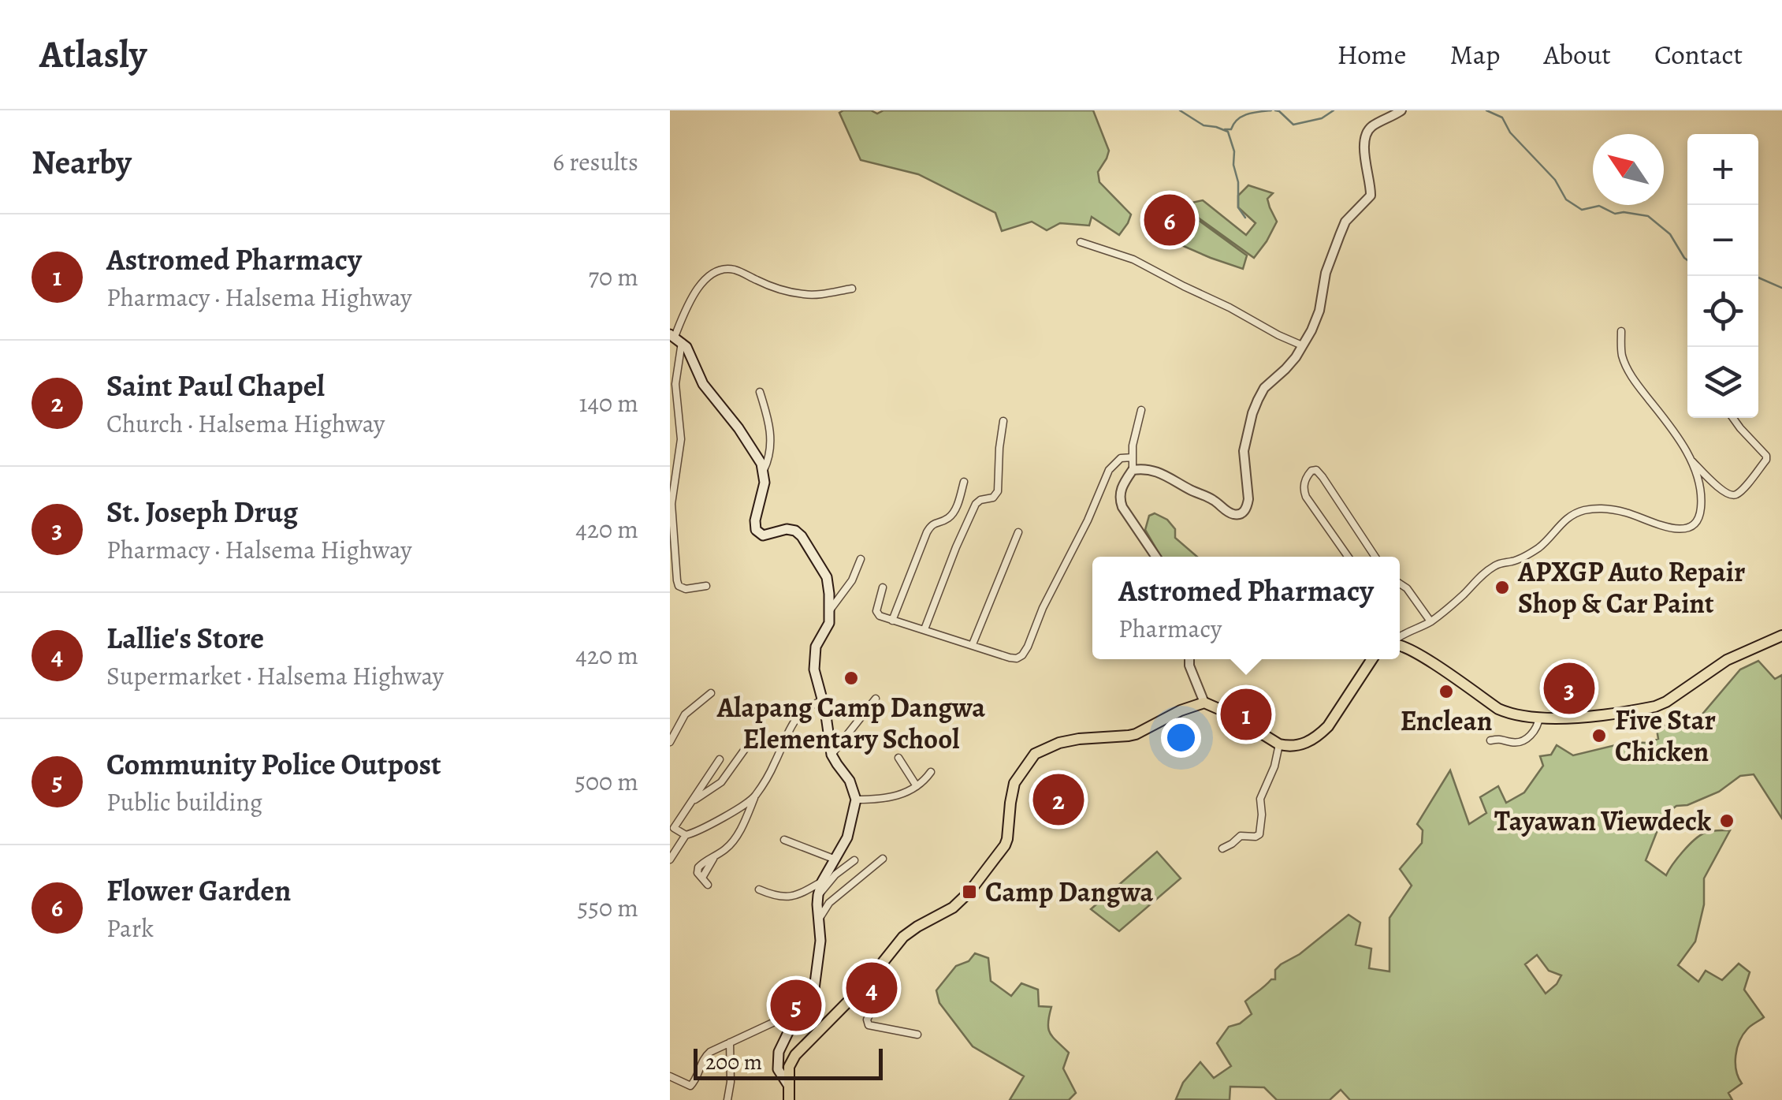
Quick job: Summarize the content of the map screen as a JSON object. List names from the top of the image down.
{
  "places": {
    "other": [
      "APXGP Auto Repair Shop & Car Paint",
      "Alapang Camp Dangwa Elementary School",
      "Enclean",
      "Five Star Chicken",
      "Tayawan Viewdeck"
    ],
    "transit": ["Camp Dangwa"]
  },
  "scale_bar": "200 m",
  "north": "top left",
  "page": {
    "header": "Atlasly",
    "nav": [
      "Home",
      "Map",
      "About",
      "Contact"
    ],
    "heading": ["Nearby", "6 results"],
    "map_buttons": ["+", "−"],
    "pins": [
      "6",
      "3",
      "1",
      "2",
      "4",
      "5"
    ],
    "list": [
      {
        "mark": "1",
        "name": "Astromed Pharmacy",
        "note": "Pharmacy · Halsema Highway",
        "value": "70 m"
      },
      {
        "mark": "2",
        "name": "Saint Paul Chapel",
        "note": "Church · Halsema Highway",
        "value": "140 m"
      },
      {
        "mark": "3",
        "name": "St. Joseph Drug",
        "note": "Pharmacy · Halsema Highway",
        "value": "420 m"
      },
      {
        "mark": "4",
        "name": "Lallie's Store",
        "note": "Supermarket · Halsema Highway",
        "value": "420 m"
      },
      {
        "mark": "5",
        "name": "Community Police Outpost",
        "note": "Public building",
        "value": "500 m"
      },
      {
        "mark": "6",
        "name": "Flower Garden",
        "note": "Park",
        "value": "550 m"
      }
    ],
    "popup": ["Astromed Pharmacy", "Pharmacy"],
    "scale": "200 m"
  }
}
